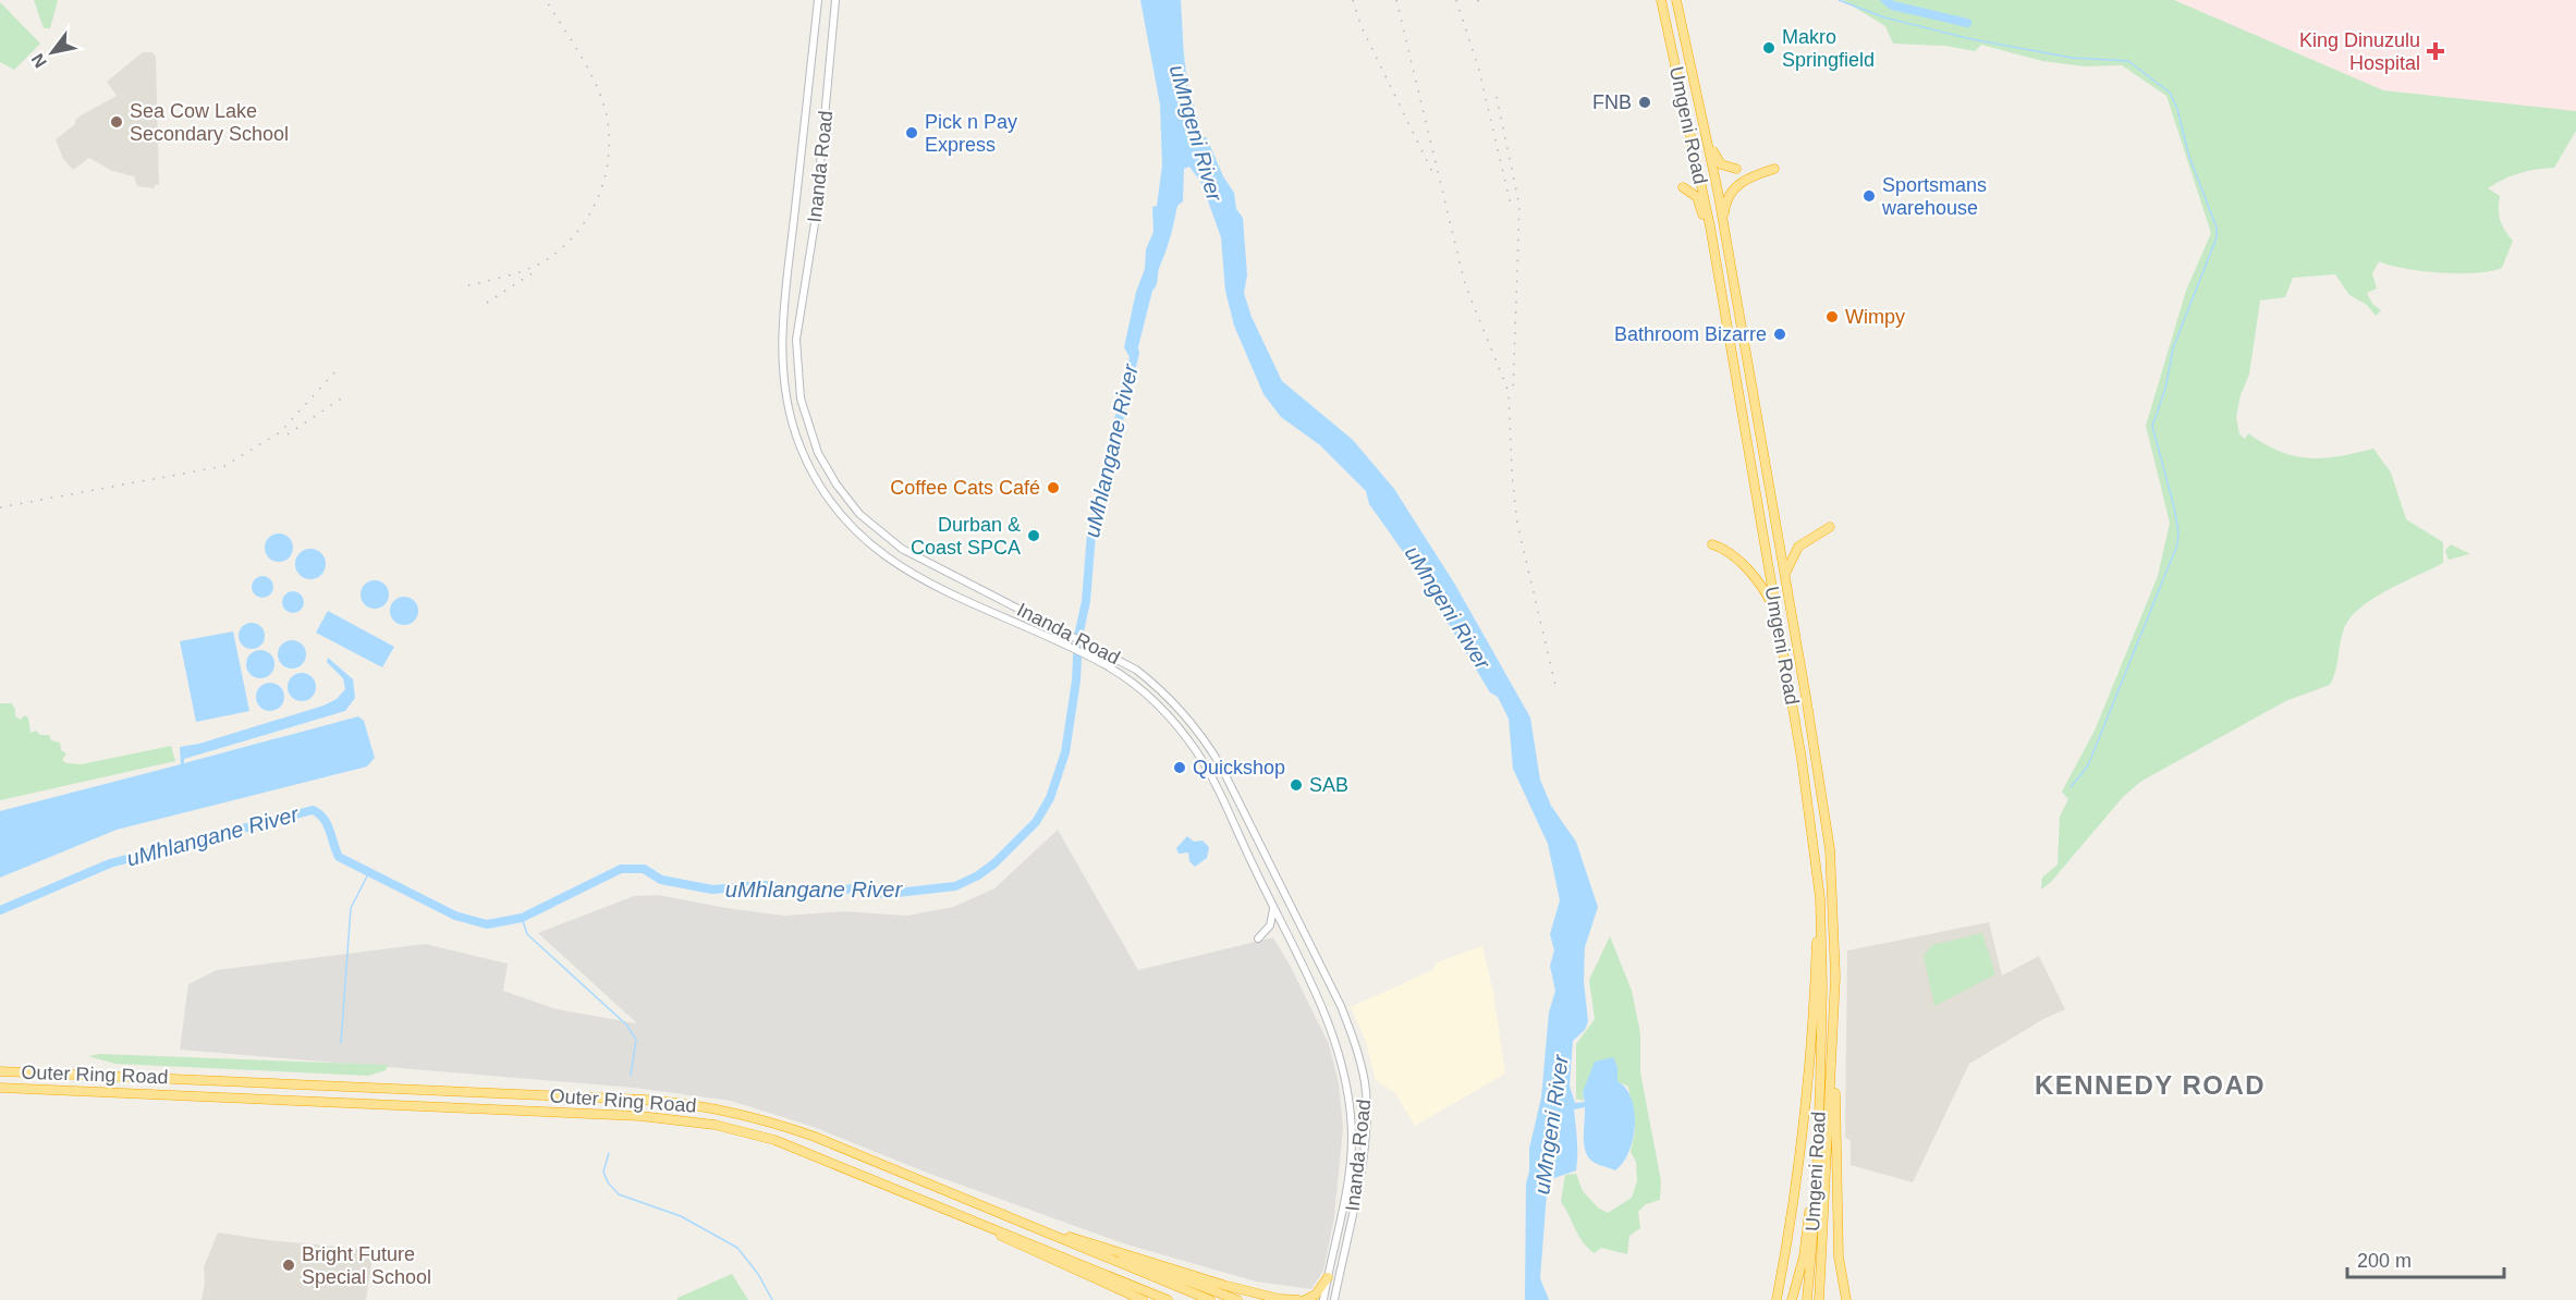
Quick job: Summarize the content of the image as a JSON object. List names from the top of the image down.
{
  "streets": {
    "highway": ["Umgeni Road", "Outer Ring Road"],
    "main road": ["Inanda Road"]
  },
  "districts": ["KENNEDY ROAD"],
  "water": ["uMngeni River", "uMhlangane River"],
  "places": {
    "other": [
      "Makro Springfield",
      "FNB",
      "Sea Cow Lake Secondary School",
      "Pick n Pay Express",
      "Sportsmans warehouse",
      "Wimpy",
      "Bathroom Bizarre",
      "Coffee Cats Café",
      "Durban & Coast SPCA",
      "Quickshop",
      "SAB",
      "Bright Future Special School"
    ],
    "health": ["King Dinuzulu Hospital"]
  },
  "scale_bar": "200 m",
  "north": "bottom left"
}
